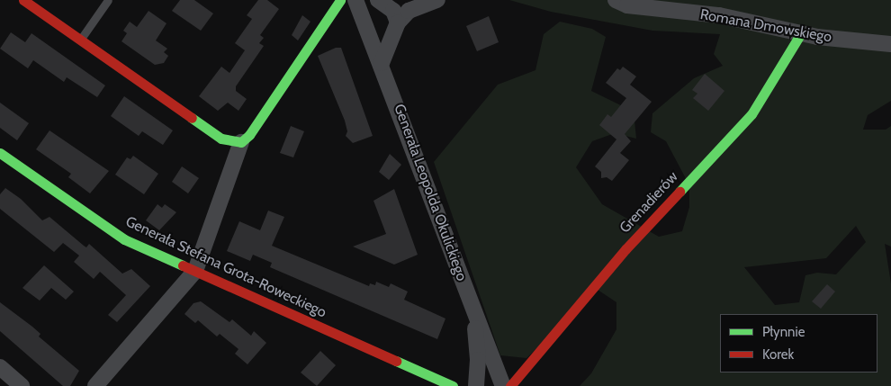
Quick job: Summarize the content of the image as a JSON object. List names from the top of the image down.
{
  "streets": {
    "street": [
      "Romana Dmowskiego",
      "Generała Leopolda Okulickiego",
      "Grenadierów",
      "Generała Stefana Grota-Roweckiego"
    ]
  },
  "crossings": [
    ["Romana Dmowskiego", "Grenadierów"]
  ],
  "legend": ["Płynnie", "Korek"]
}
